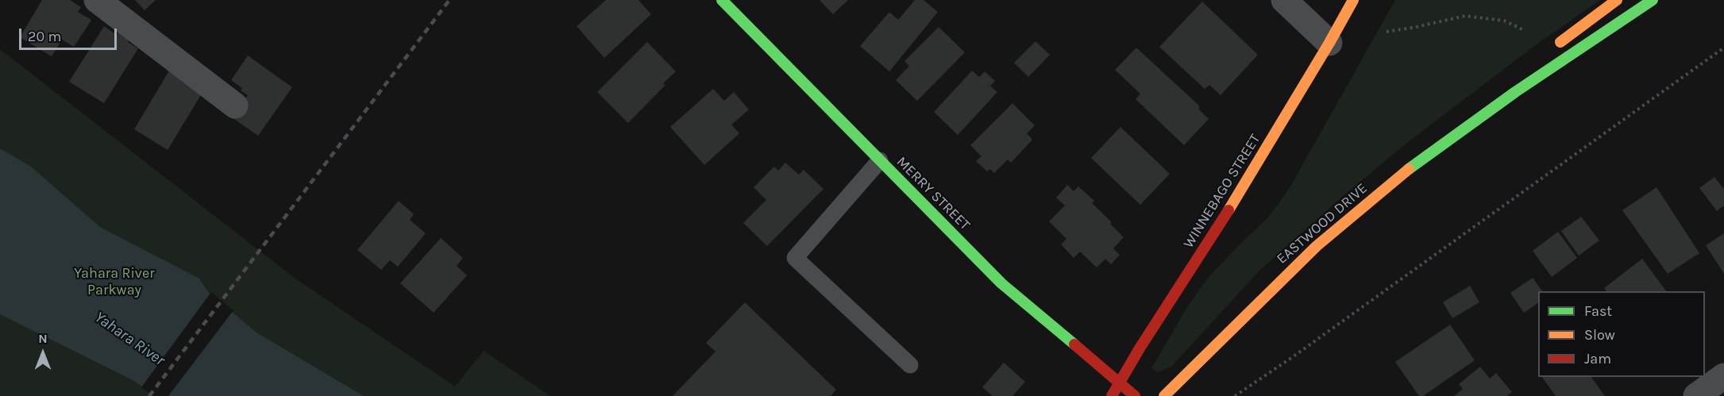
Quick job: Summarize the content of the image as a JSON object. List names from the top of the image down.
{
  "streets": {
    "street": ["WINNEBAGO STREET", "MERRY STREET", "EASTWOOD DRIVE"]
  },
  "crossings": [
    ["WINNEBAGO STREET", "MERRY STREET"]
  ],
  "water": ["Yahara River"],
  "parks": ["Yahara River Parkway"],
  "legend": ["Fast", "Slow", "Jam"],
  "scale_bar": "20 m",
  "north": "top"
}
